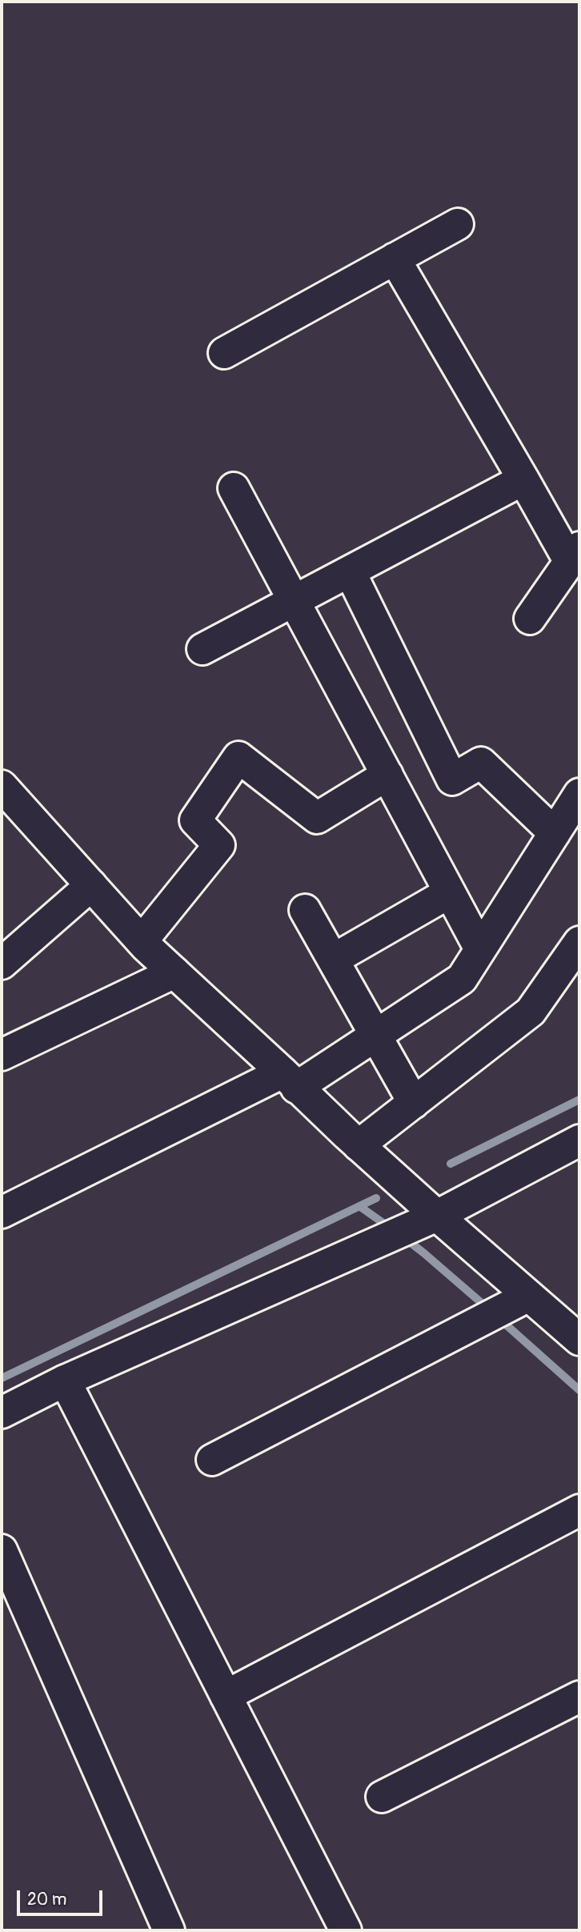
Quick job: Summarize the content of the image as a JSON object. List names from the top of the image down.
{
  "scale_bar": "20 m"
}
